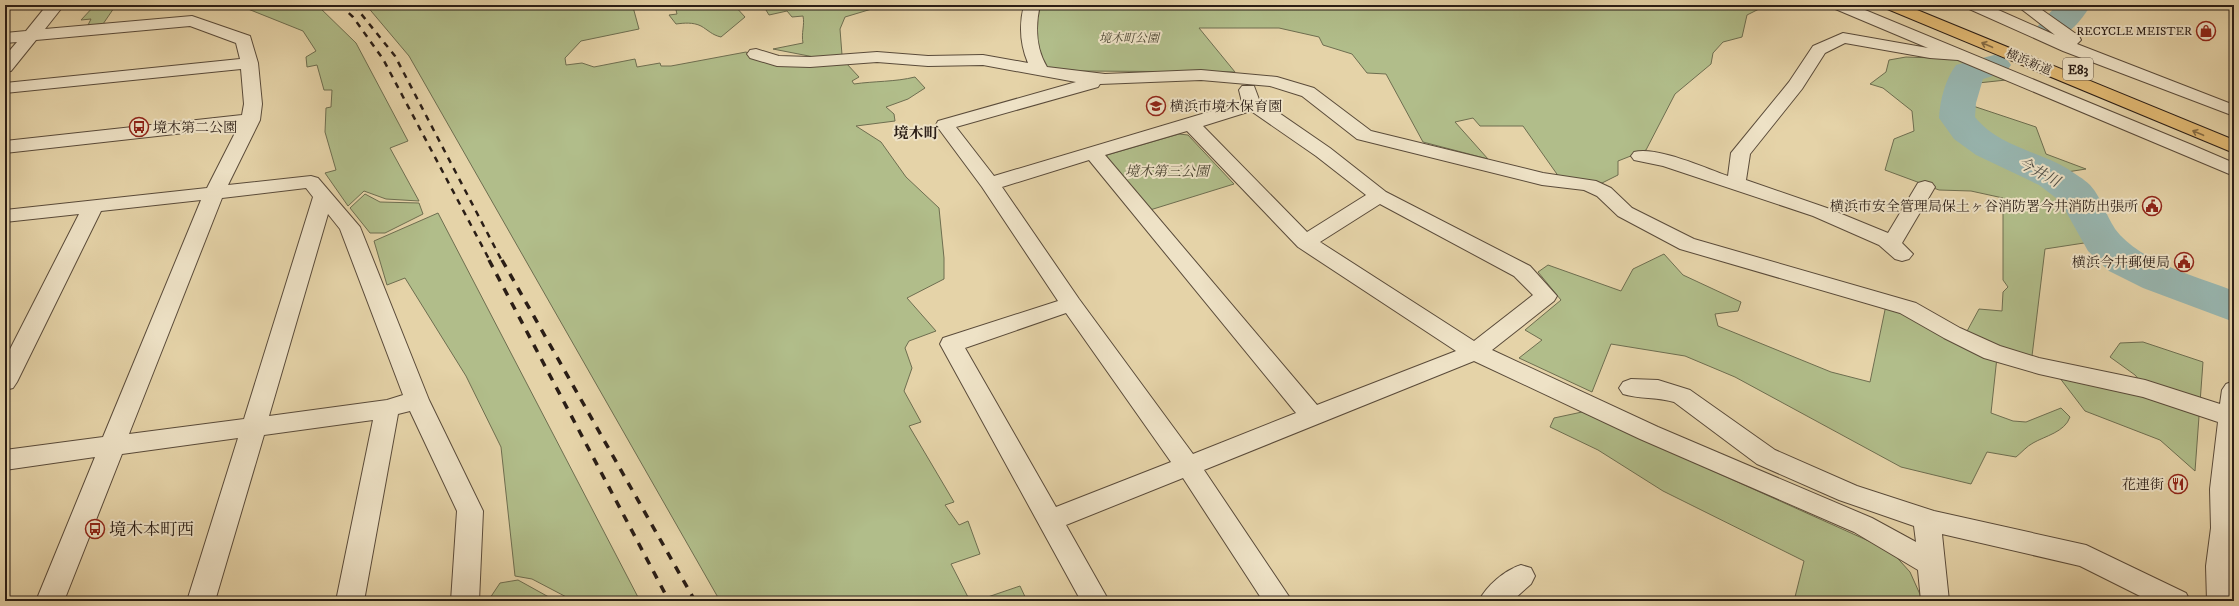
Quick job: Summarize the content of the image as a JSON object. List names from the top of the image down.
{
  "streets": {
    "highway": ["横浜新道", "E83"]
  },
  "districts": ["境木町"],
  "water": ["今井川"],
  "parks": ["境木町公園", "境木第三公園"],
  "places": {
    "shop": ["RECYCLE MEISTER"],
    "school or university": ["横浜市境木保育園"],
    "bus stop": ["境木第二公園", "境木本町西"],
    "public building": ["横浜市安全管理局保土ヶ谷消防署今井消防出張所", "横浜今井郵便局"],
    "restaurant": ["花連街"]
  }
}
